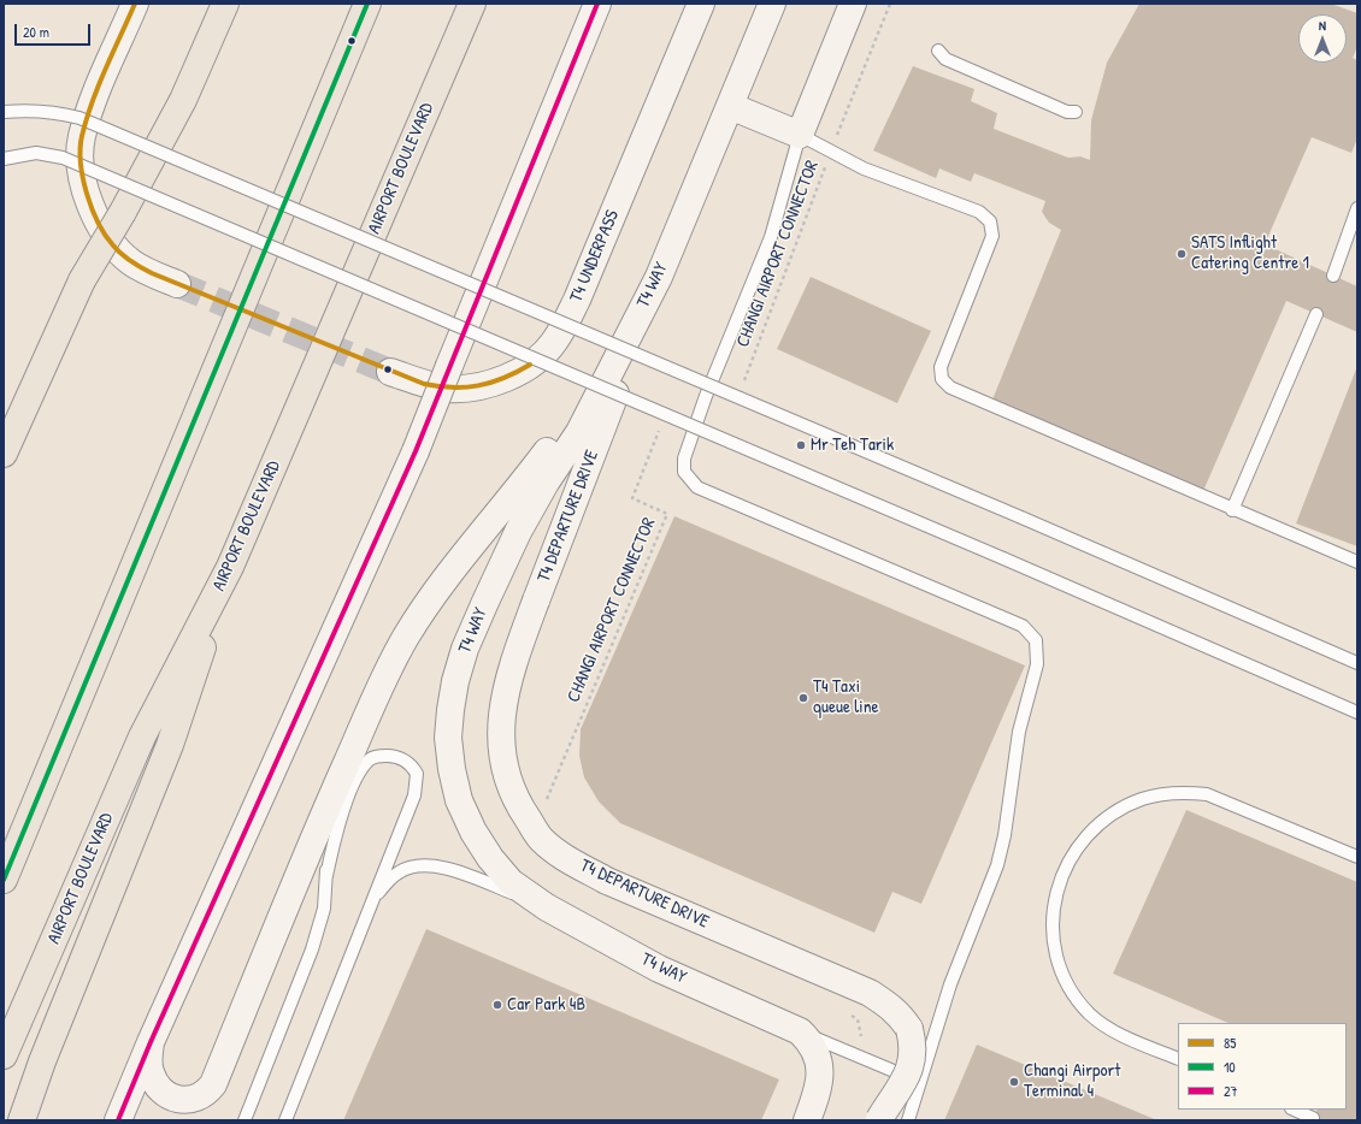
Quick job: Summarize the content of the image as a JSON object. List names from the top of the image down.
{
  "streets": {
    "highway": ["AIRPORT BOULEVARD"],
    "main road": ["T4 UNDERPASS", "T4 WAY", "T4 DEPARTURE DRIVE"],
    "path": ["CHANGI AIRPORT CONNECTOR"]
  },
  "crossings": [
    ["T4 WAY", "T4 DEPARTURE DRIVE"]
  ],
  "places": [
    "SATS Inflight Catering Centre 1",
    "Mr Teh Tarik",
    "T4 Taxi queue line",
    "Car Park 4B",
    "Changi Airport Terminal 4"
  ],
  "lines": ["transit line 85", "transit line 10", "transit line 27"],
  "legend": ["85", "10", "27"],
  "scale_bar": "20 m",
  "north": "top"
}
